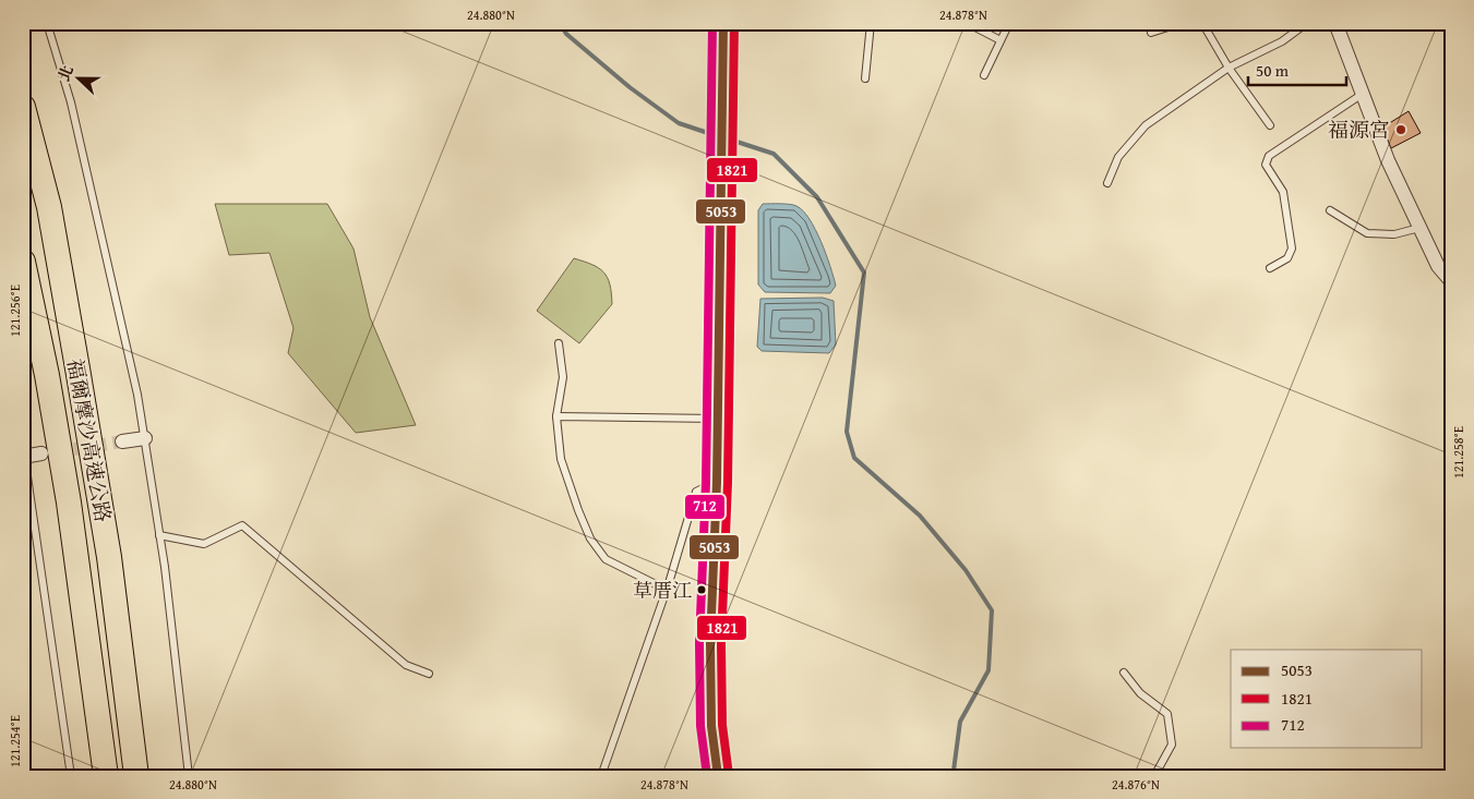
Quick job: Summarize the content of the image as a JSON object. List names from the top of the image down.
{
  "streets": {
    "highway": ["福爾摩沙高速公路"]
  },
  "places": ["福源宮", "草厝江"],
  "lines": ["transit line 5053", "transit line 1821", "transit line 712"],
  "legend": ["5053", "1821", "712"],
  "scale_bar": "50 m",
  "north": "left",
  "coordinates": [
    "24.880°N",
    "24.878°N",
    "121.256°E",
    "121.258°E",
    "121.254°E",
    "24.876°N"
  ]
}
